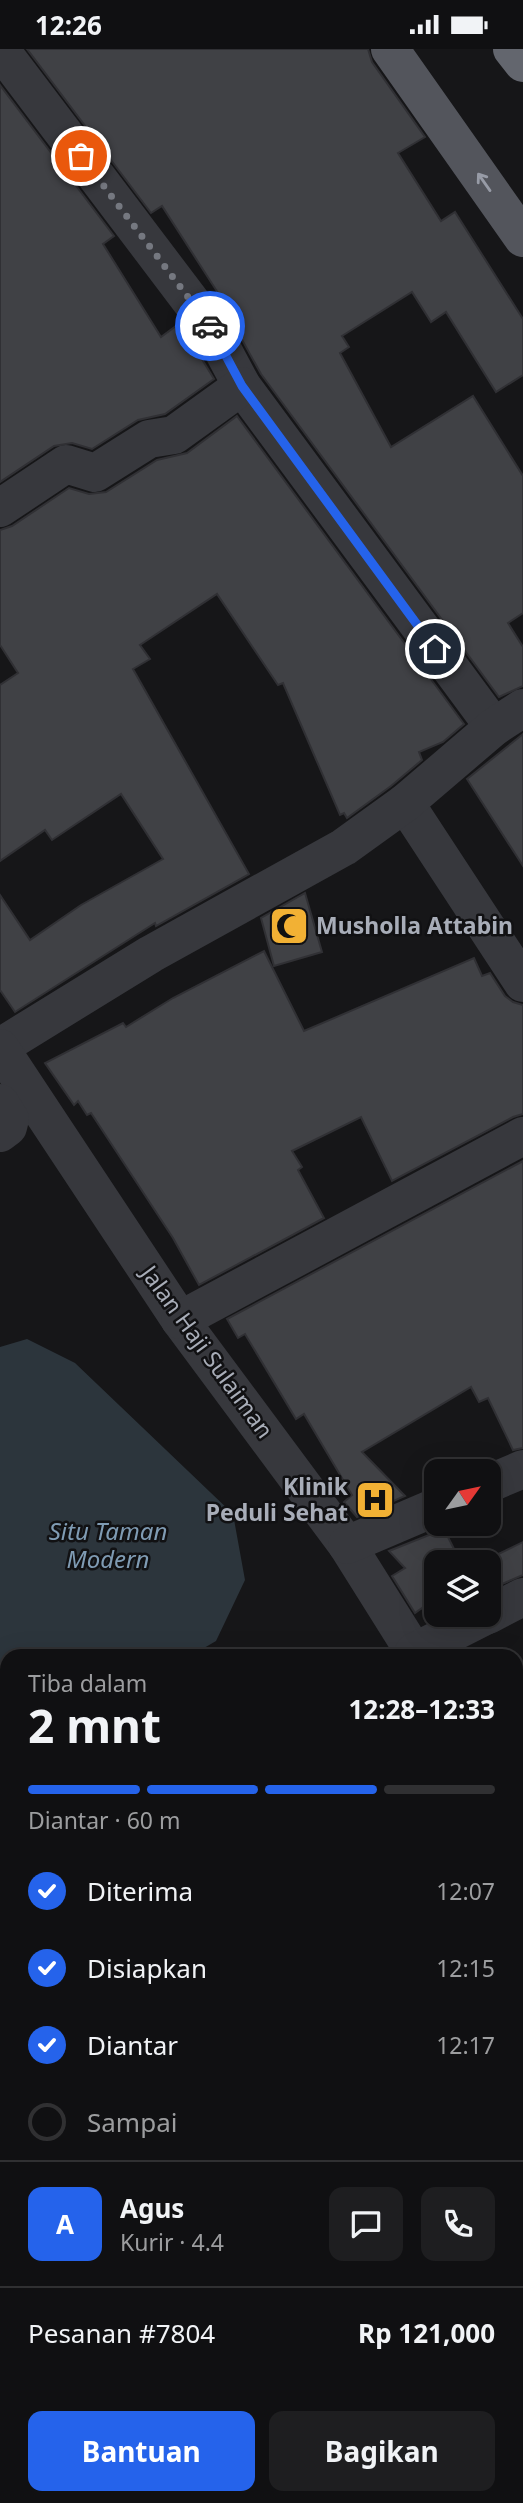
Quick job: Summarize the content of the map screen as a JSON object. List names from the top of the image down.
{
  "streets": {
    "street": ["Jalan Haji Sulaiman"]
  },
  "water": ["Situ Taman Modern"],
  "places": {
    "mosque": ["Musholla Attabin"],
    "hospital": ["Klinik Peduli Sehat"]
  },
  "north": "top right",
  "page": {
    "status": "12:26",
    "heading": ["2 mnt", "Tiba dalam", "12:28–12:33"],
    "panel": [
      "Agus",
      "Kurir · 4.4",
      "Pesanan #7804",
      "Rp 121,000"
    ],
    "bar": "Diantar · 60 m",
    "list": [
      ["Diterima", "12:07"],
      ["Disiapkan", "12:15"],
      ["Diantar", "12:17"],
      "Sampai"
    ],
    "round": "A",
    "buttons": ["Bantuan", "Bagikan"]
  }
}
